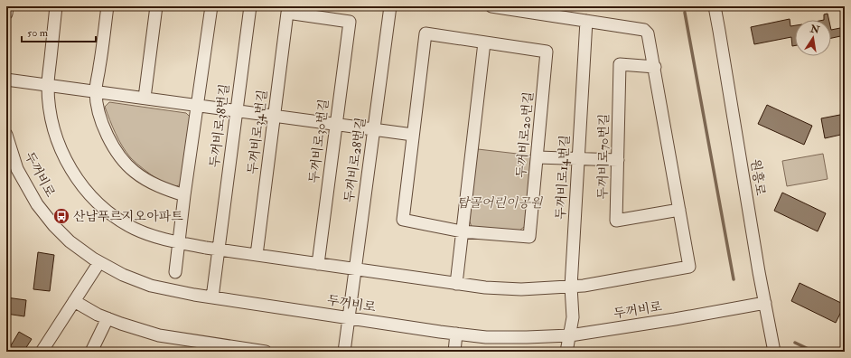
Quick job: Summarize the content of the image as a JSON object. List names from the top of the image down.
{
  "streets": {
    "street": [
      "두꺼비로38번길",
      "두꺼비로34번길",
      "두꺼비로20번길",
      "두꺼비로30번길",
      "두꺼비로70번길",
      "두꺼비로28번길",
      "두꺼비로",
      "두꺼비로14번길",
      "원흥로"
    ]
  },
  "crossings": [
    ["두꺼비로38번길", "두꺼비로"],
    ["두꺼비로34번길", "두꺼비로30번길"],
    ["두꺼비로28번길", "두꺼비로"],
    ["두꺼비로", "두꺼비로14번길"],
    ["두꺼비로", "원흥로"]
  ],
  "parks": ["탑골어린이공원"],
  "places": {
    "bus stop": ["산남푸르지오아파트"]
  },
  "scale_bar": "50 m",
  "north": "top"
}
